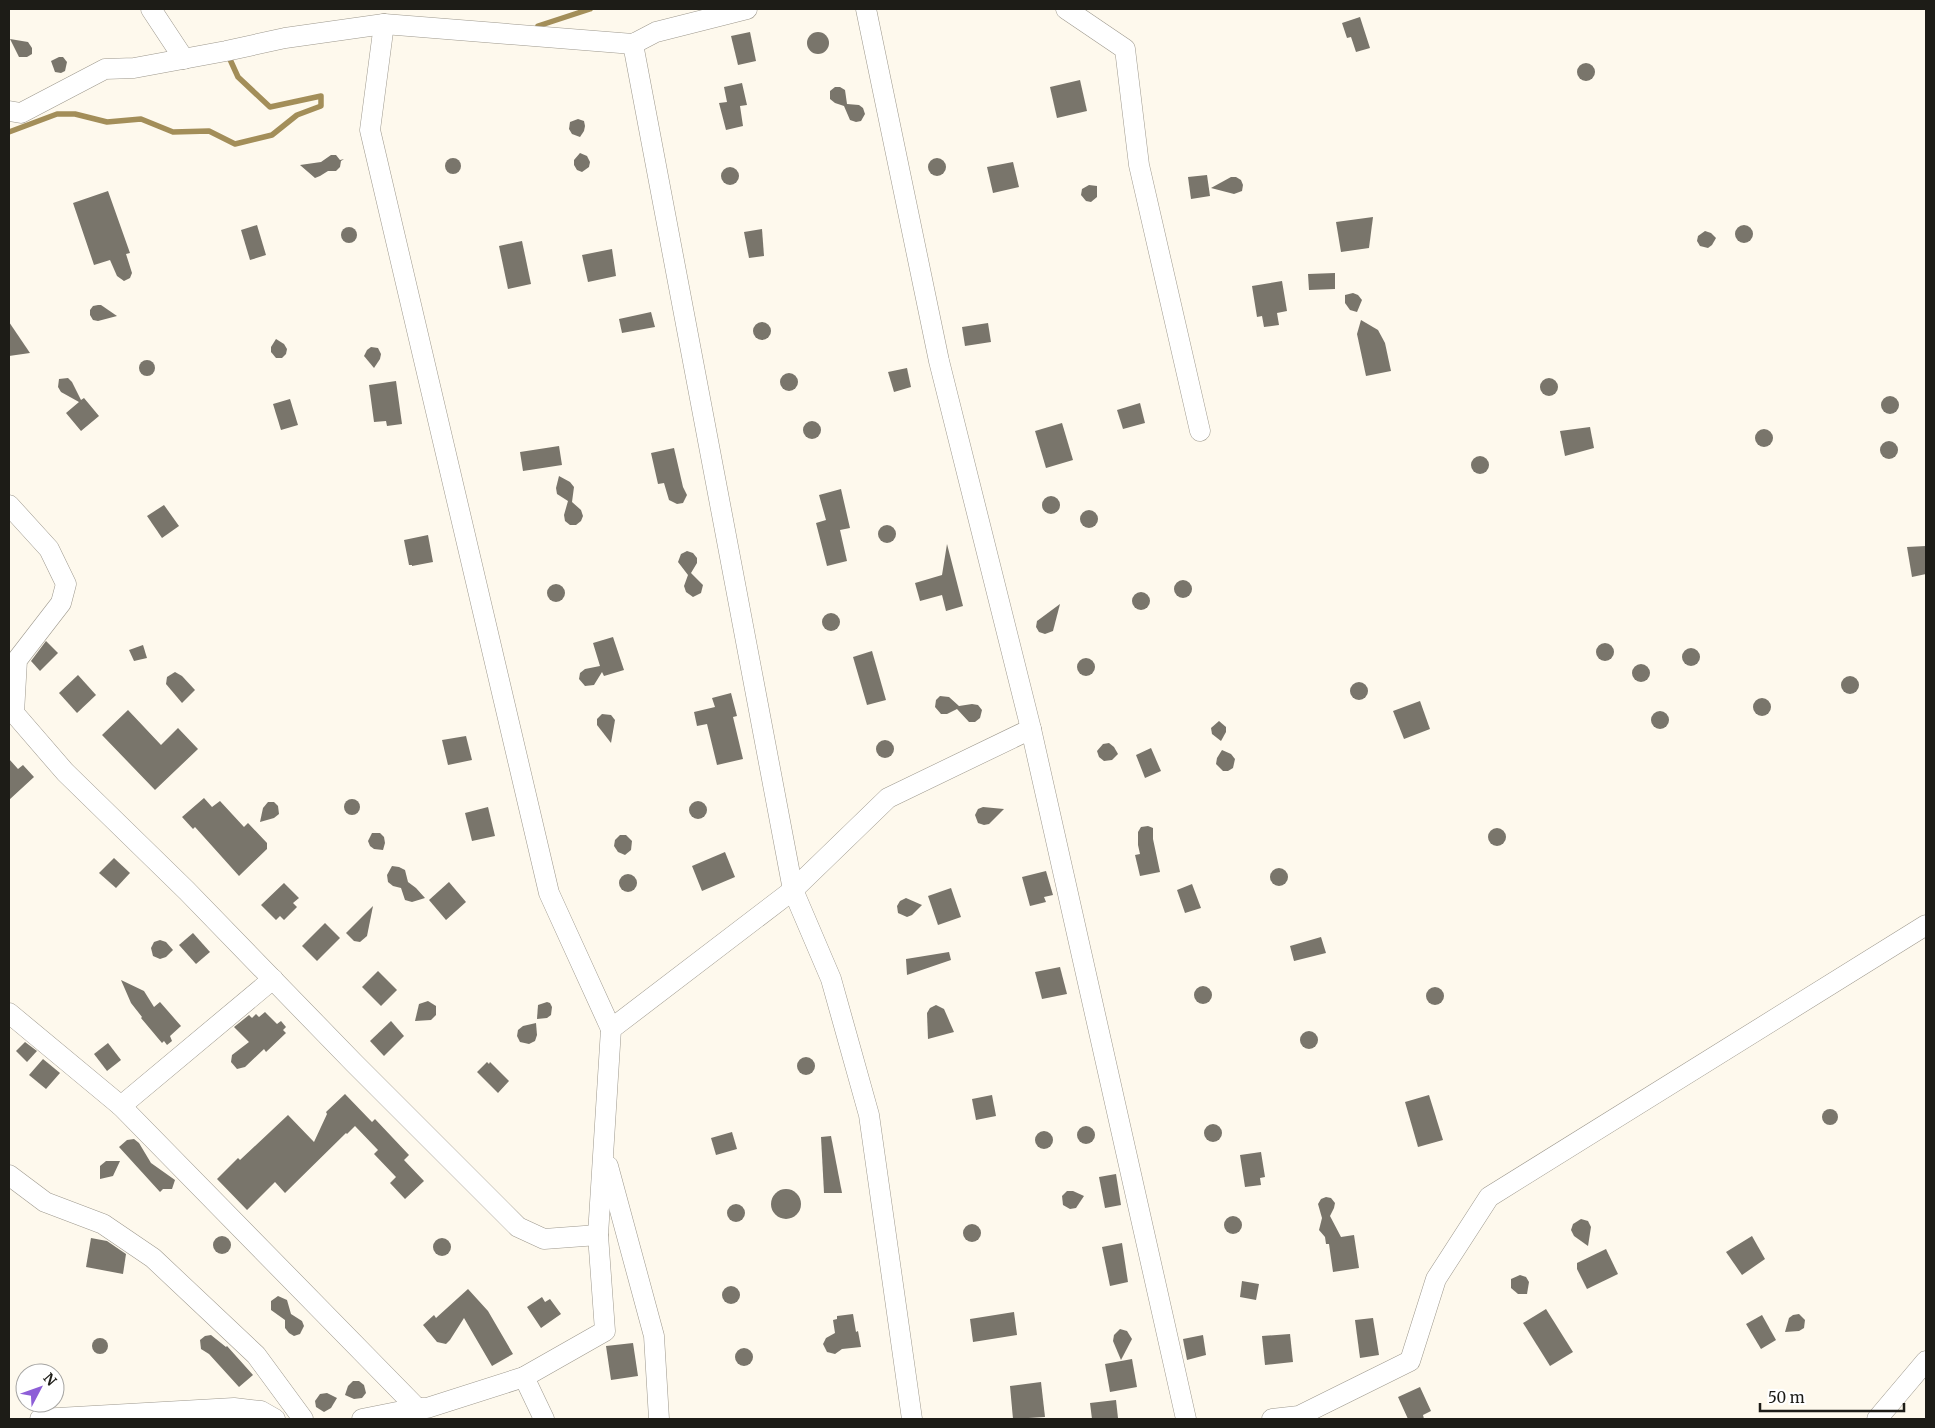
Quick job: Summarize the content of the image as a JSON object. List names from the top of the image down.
{
  "scale_bar": "50 m",
  "north": "top right"
}
